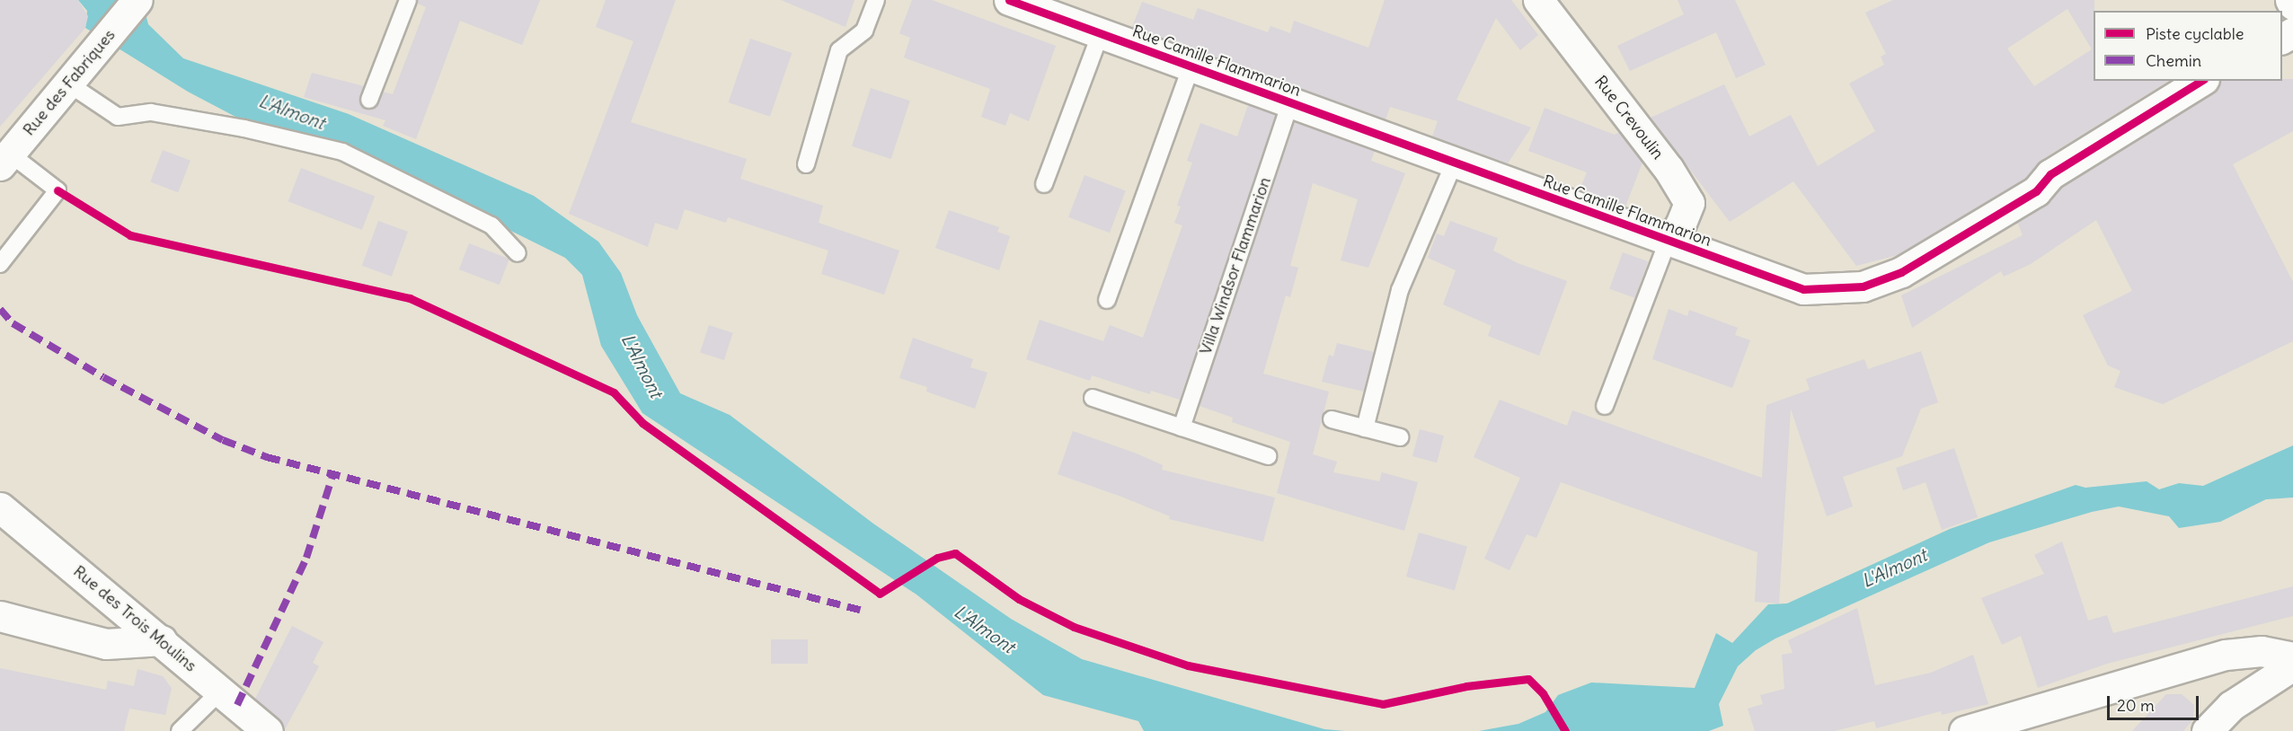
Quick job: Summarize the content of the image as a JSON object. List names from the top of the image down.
{
  "streets": {
    "street": [
      "Rue Camille Flammarion",
      "Rue des Fabriques",
      "Rue Crevoulin",
      "Rue des Trois Moulins"
    ],
    "lane": ["Villa Windsor Flammarion"]
  },
  "crossings": [
    ["Rue Camille Flammarion", "Rue Crevoulin"],
    ["Rue Camille Flammarion", "Villa Windsor Flammarion"]
  ],
  "water": ["L'Almont"],
  "legend": ["Piste cyclable", "Chemin"],
  "scale_bar": "20 m"
}
